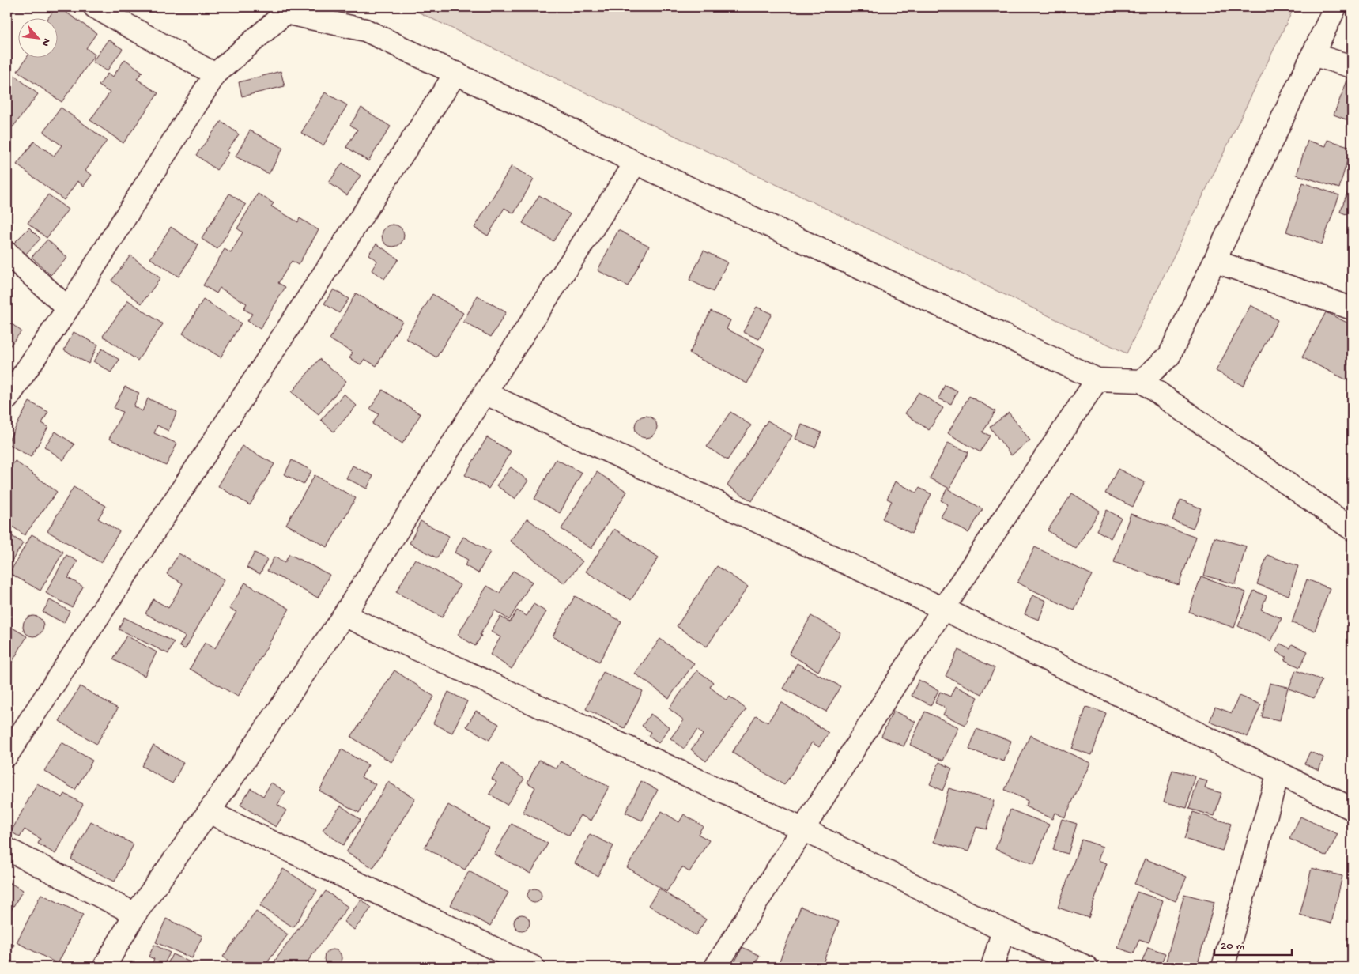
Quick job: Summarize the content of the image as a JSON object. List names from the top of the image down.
{
  "scale_bar": "20 m",
  "north": "bottom right"
}
